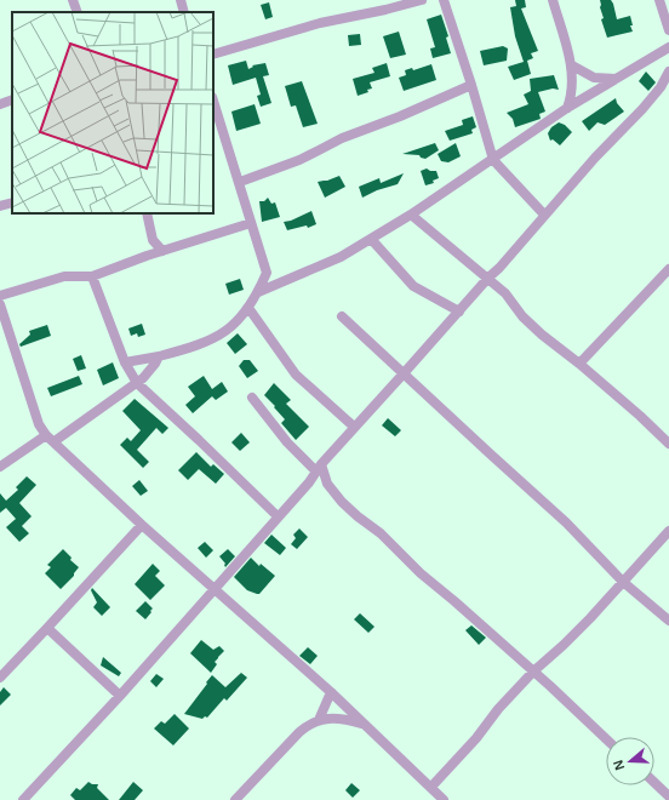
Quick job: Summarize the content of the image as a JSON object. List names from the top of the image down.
{
  "north": "left"
}
